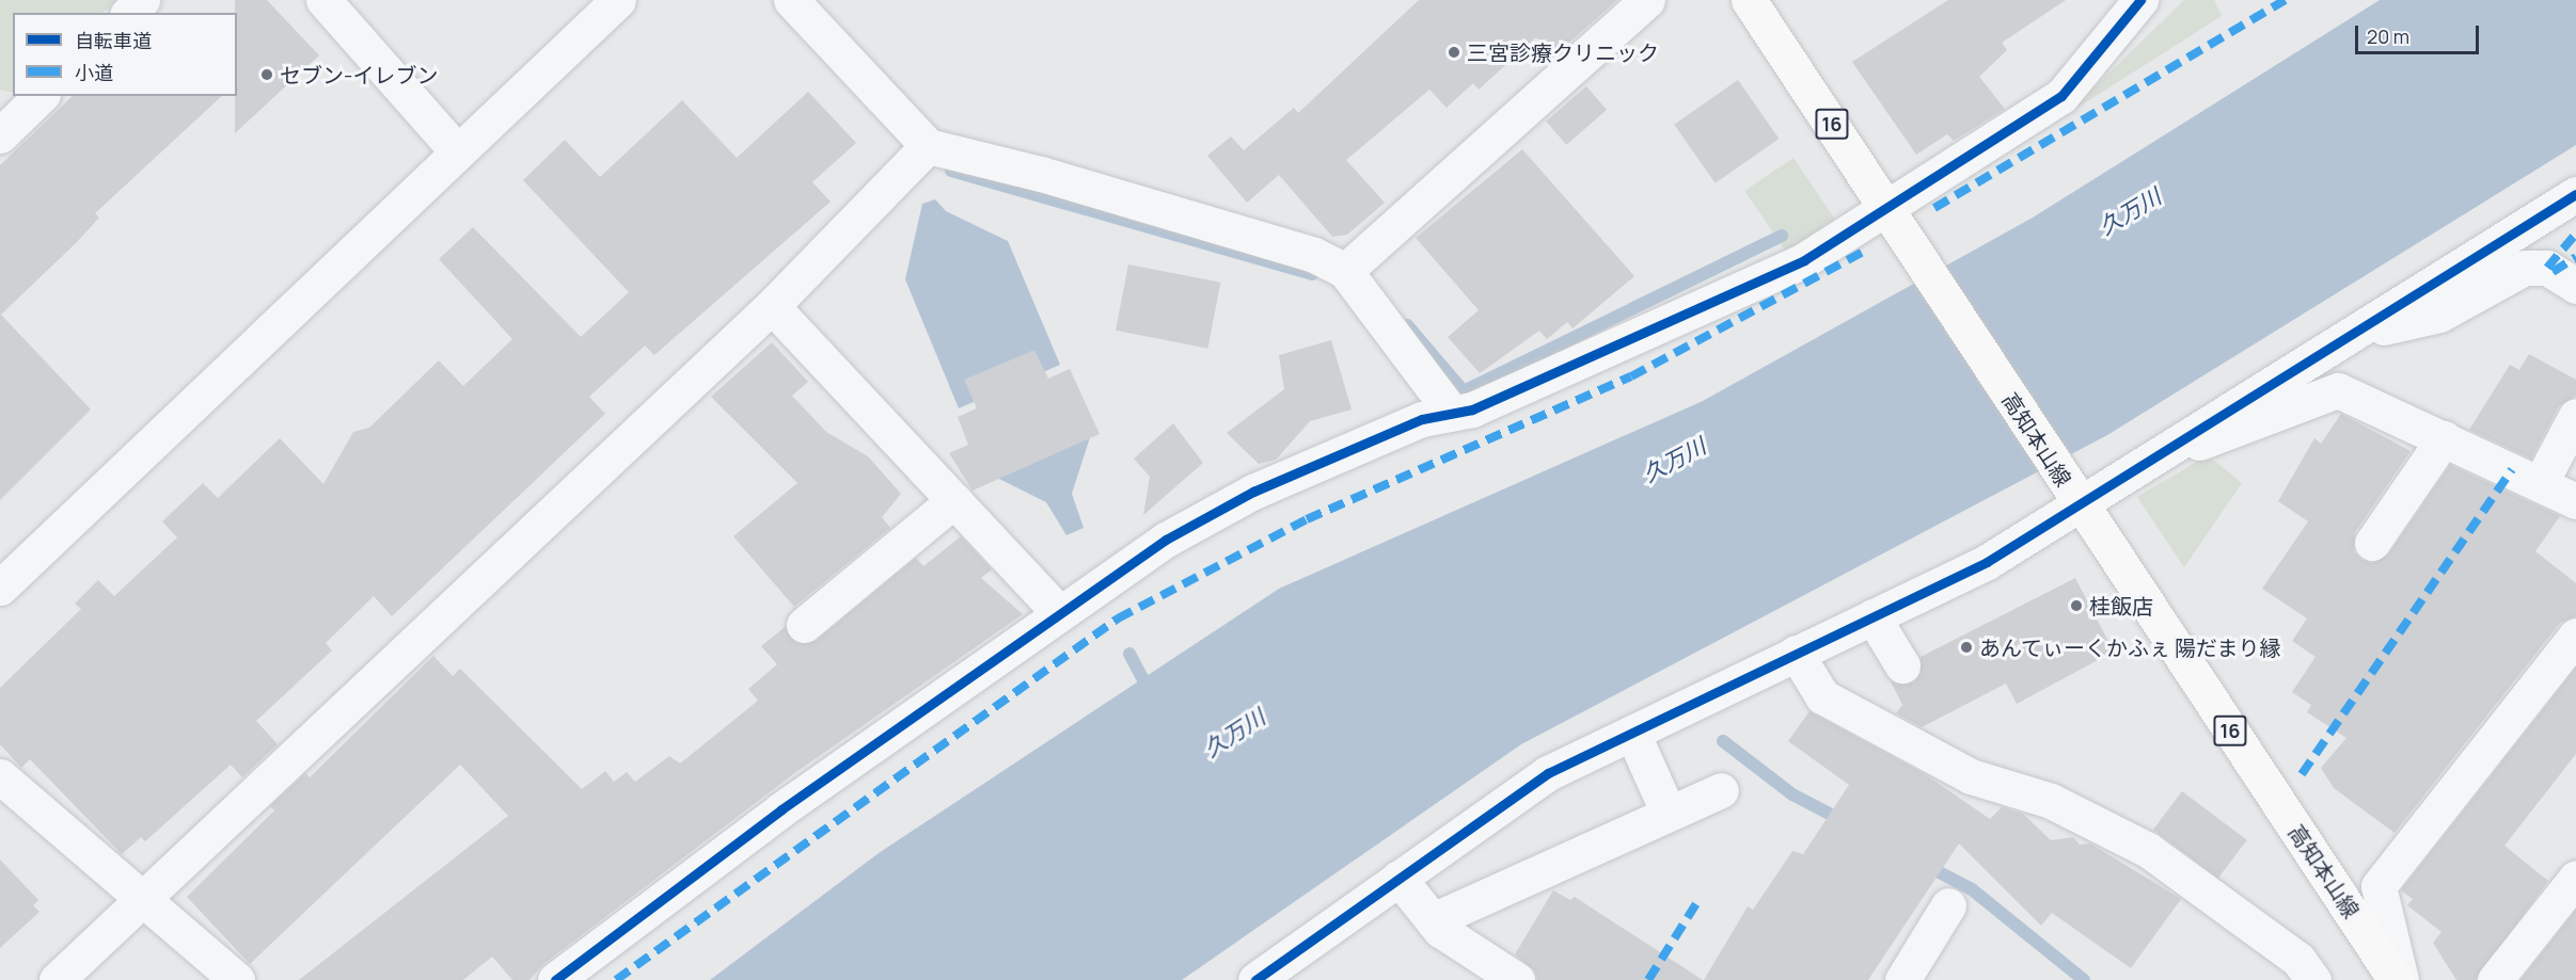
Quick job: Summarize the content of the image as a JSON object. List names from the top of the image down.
{
  "streets": {
    "main road": ["16", "高知本山線"]
  },
  "crossings": [
    ["16", "高知本山線"]
  ],
  "water": ["久万川"],
  "places": [
    "三宮診療クリニック",
    "セブン-イレブン",
    "桂飯店",
    "あんてぃーくかふぇ 陽だまり縁"
  ],
  "legend": ["自転車道", "小道"],
  "scale_bar": "20 m"
}
